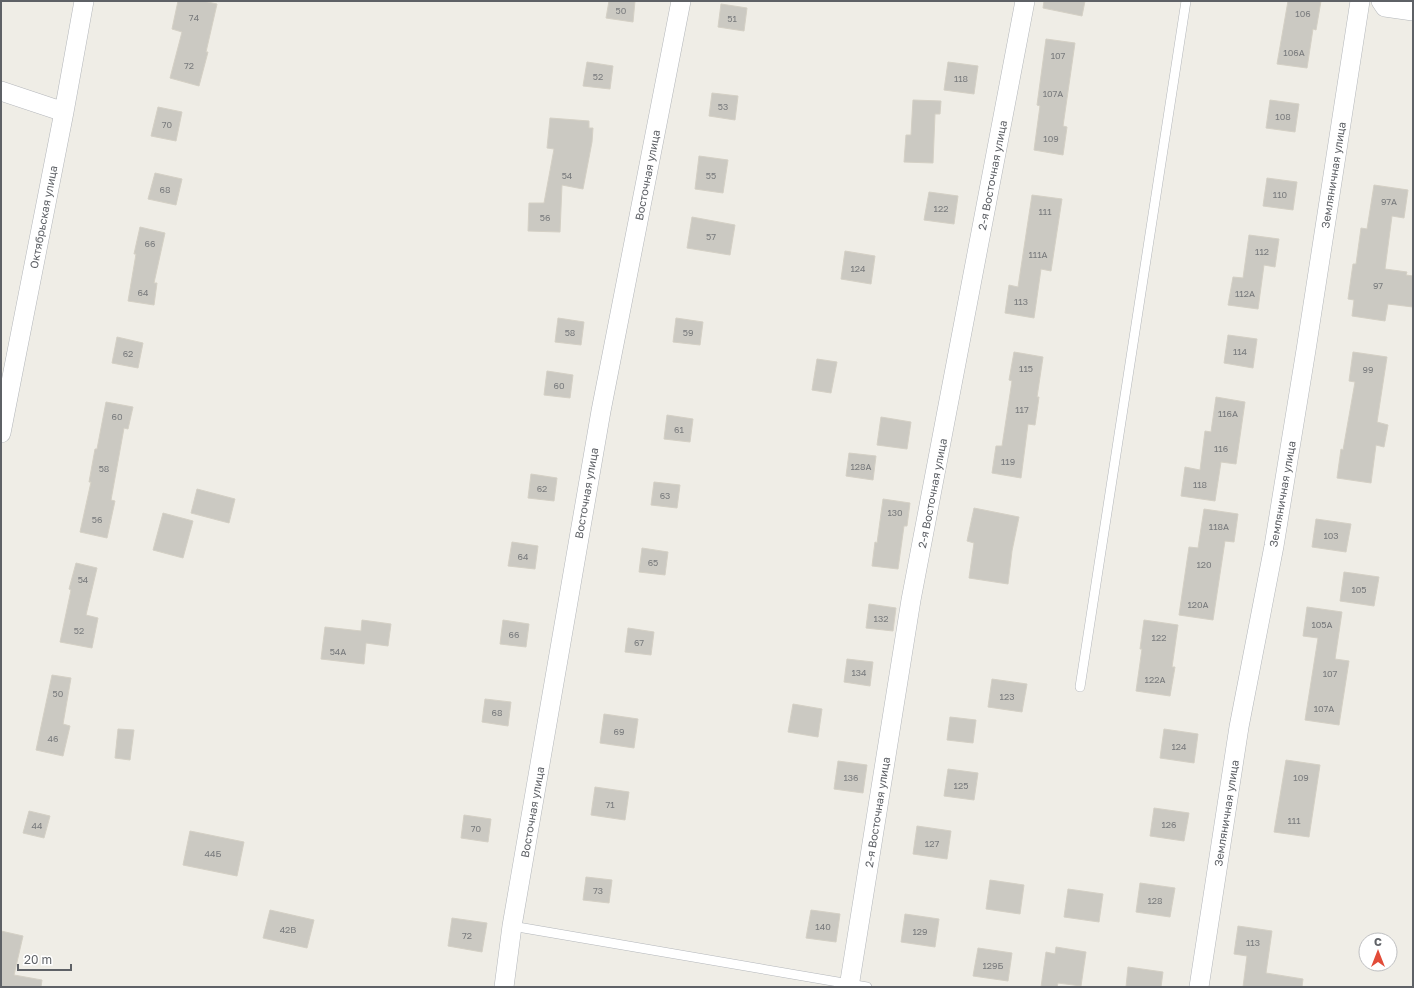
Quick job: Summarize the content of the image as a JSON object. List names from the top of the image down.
{
  "streets": {
    "street": [
      "Восточная улица",
      "2-я Восточная улица",
      "Земляничная улица",
      "Октябрьская улица"
    ]
  },
  "house_numbers": [
    "50",
    "106",
    "74",
    "51",
    "106А",
    "107",
    "72",
    "52",
    "118",
    "107А",
    "53",
    "108",
    "70",
    "109",
    "54",
    "55",
    "68",
    "110",
    "97А",
    "122",
    "111",
    "56",
    "57",
    "66",
    "112",
    "111А",
    "124",
    "97",
    "64",
    "112А",
    "113",
    "58",
    "59",
    "114",
    "62",
    "115",
    "99",
    "60",
    "117",
    "116А",
    "60",
    "61",
    "116",
    "119",
    "128А",
    "58",
    "118",
    "62",
    "63",
    "130",
    "56",
    "118А",
    "103",
    "64",
    "65",
    "120",
    "54",
    "105",
    "120А",
    "132",
    "105А",
    "52",
    "66",
    "122",
    "67",
    "54А",
    "134",
    "107",
    "122А",
    "50",
    "123",
    "107А",
    "68",
    "69",
    "46",
    "124",
    "136",
    "109",
    "125",
    "71",
    "111",
    "126",
    "44",
    "70",
    "127",
    "44Б",
    "73",
    "128",
    "140",
    "42В",
    "129",
    "72",
    "113",
    "129Б"
  ],
  "scale_bar": "20 m",
  "north": "top"
}
